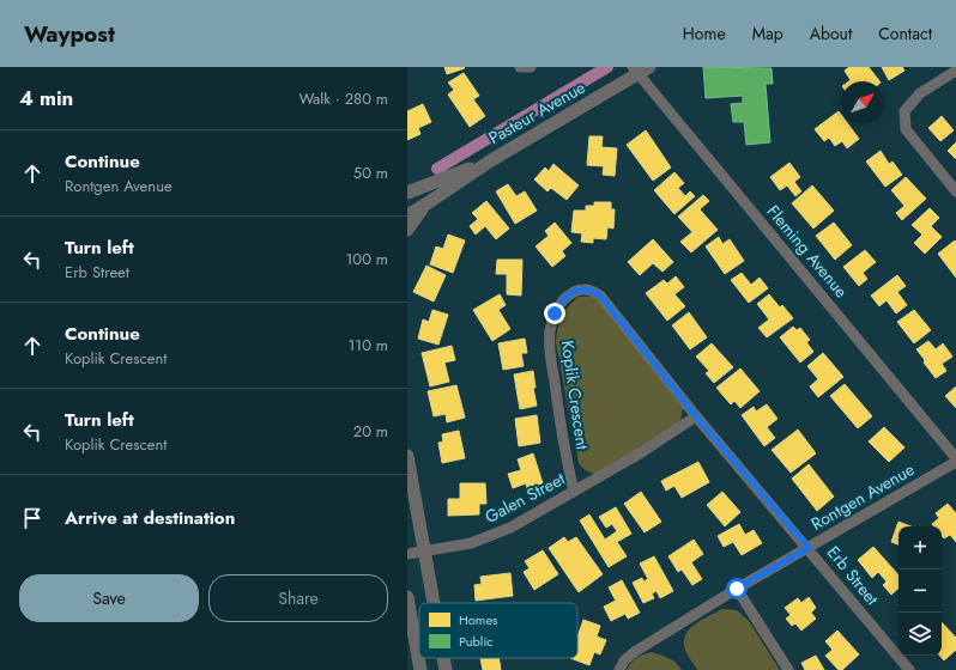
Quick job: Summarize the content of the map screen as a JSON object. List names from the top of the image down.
{
  "streets": {
    "street": [
      "Pasteur Avenue",
      "Fleming Avenue",
      "Koplik Crescent",
      "Rontgen Avenue",
      "Galen Street",
      "Erb Street"
    ]
  },
  "crossings": [
    ["Pasteur Avenue", "Fleming Avenue"],
    ["Koplik Crescent", "Galen Street"],
    ["Koplik Crescent", "Erb Street"],
    ["Rontgen Avenue", "Erb Street"],
    ["Galen Street", "Erb Street"]
  ],
  "legend": ["Homes", "Public"],
  "north": "top right",
  "page": {
    "header": "Waypost",
    "nav": [
      "Home",
      "Map",
      "About",
      "Contact"
    ],
    "heading": ["4 min", "Walk · 280 m"],
    "list": [
      ["Continue", "Rontgen Avenue", "50 m"],
      ["Turn left", "Erb Street", "100 m"],
      ["Continue", "Koplik Crescent", "110 m"],
      ["Turn left", "Koplik Crescent", "20 m"],
      "Arrive at destination"
    ],
    "map_buttons": ["+", "−"],
    "buttons": ["Save", "Share"]
  }
}
